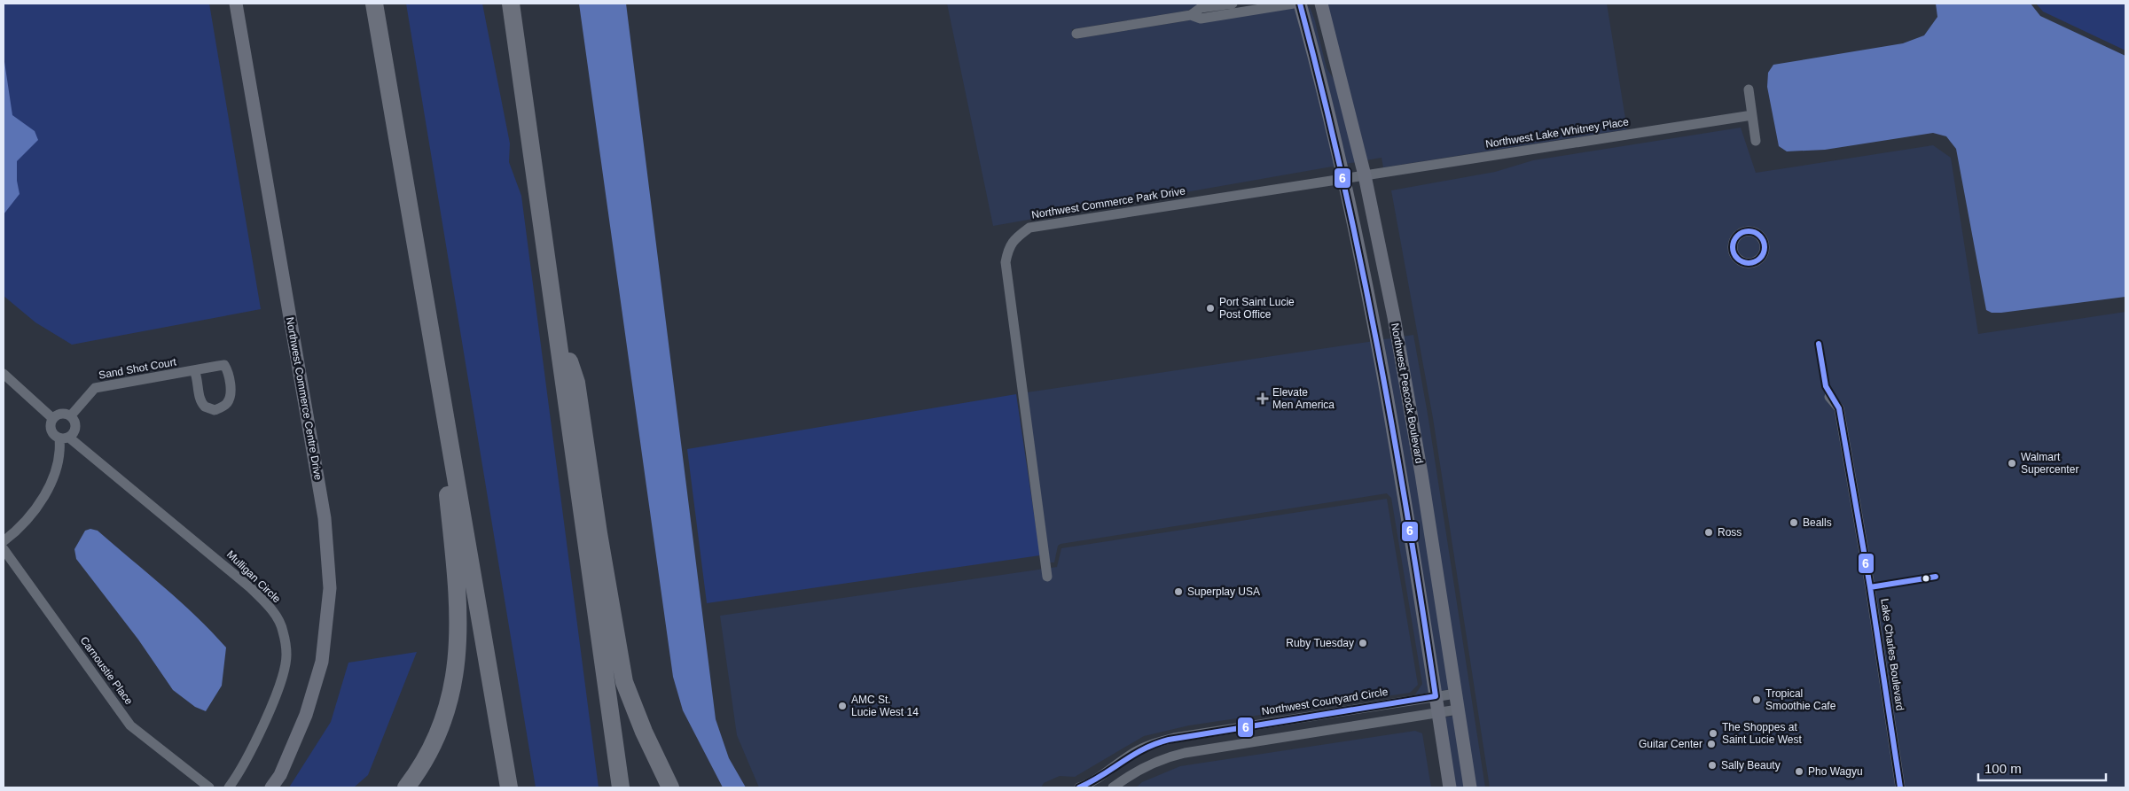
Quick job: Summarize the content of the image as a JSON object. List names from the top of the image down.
{
  "streets": {
    "street": [
      "Northwest Lake Whitney Place",
      "Northwest Commerce Park Drive",
      "Sand Shot Court",
      "Northwest Peacock Boulevard",
      "Northwest Commerce Centre Drive",
      "Mulligan Circle",
      "Lake Charles Boulevard",
      "Carnoustie Place",
      "Northwest Courtyard Circle"
    ]
  },
  "crossings": [
    ["Northwest Lake Whitney Place", "Northwest Commerce Park Drive"],
    ["Northwest Lake Whitney Place", "Northwest Peacock Boulevard"],
    ["Northwest Commerce Park Drive", "Northwest Peacock Boulevard"],
    ["Sand Shot Court", "Mulligan Circle"],
    ["Northwest Peacock Boulevard", "Northwest Courtyard Circle"]
  ],
  "places": {
    "other": [
      "Port Saint Lucie Post Office",
      "Walmart Supercenter",
      "Bealls",
      "Ross",
      "Superplay USA",
      "Ruby Tuesday",
      "Tropical Smoothie Cafe",
      "AMC St. Lucie West 14",
      "The Shoppes at Saint Lucie West",
      "Guitar Center",
      "Sally Beauty",
      "Pho Wagyu"
    ],
    "health": ["Elevate Men America"]
  },
  "lines": ["transit line 6"],
  "scale_bar": "100 m"
}
